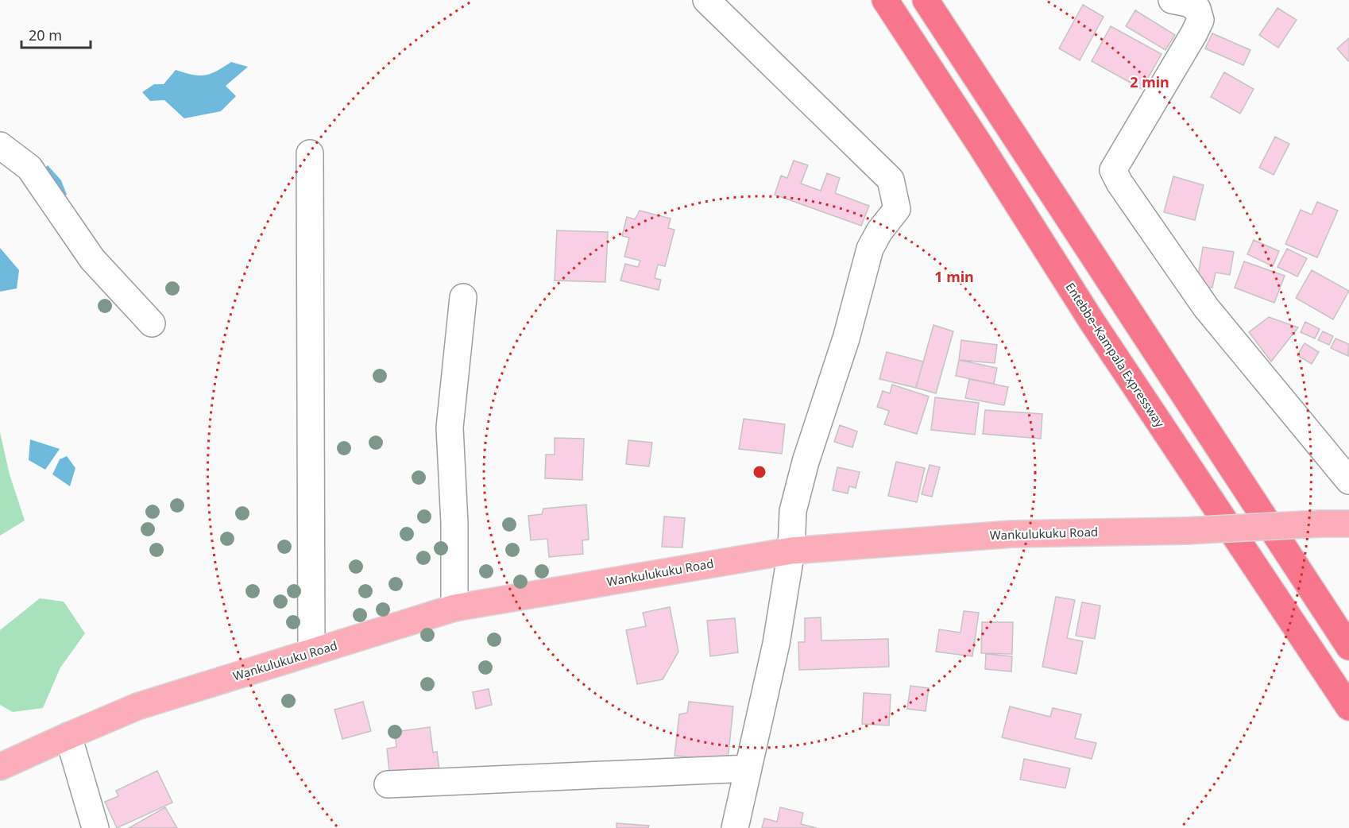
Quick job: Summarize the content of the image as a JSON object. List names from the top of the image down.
{
  "streets": {
    "highway": ["Entebbe–Kampala Expressway"],
    "main road": ["Wankulukuku Road"]
  },
  "scale_bar": "20 m",
  "rings": ["2 min", "1 min"]
}
